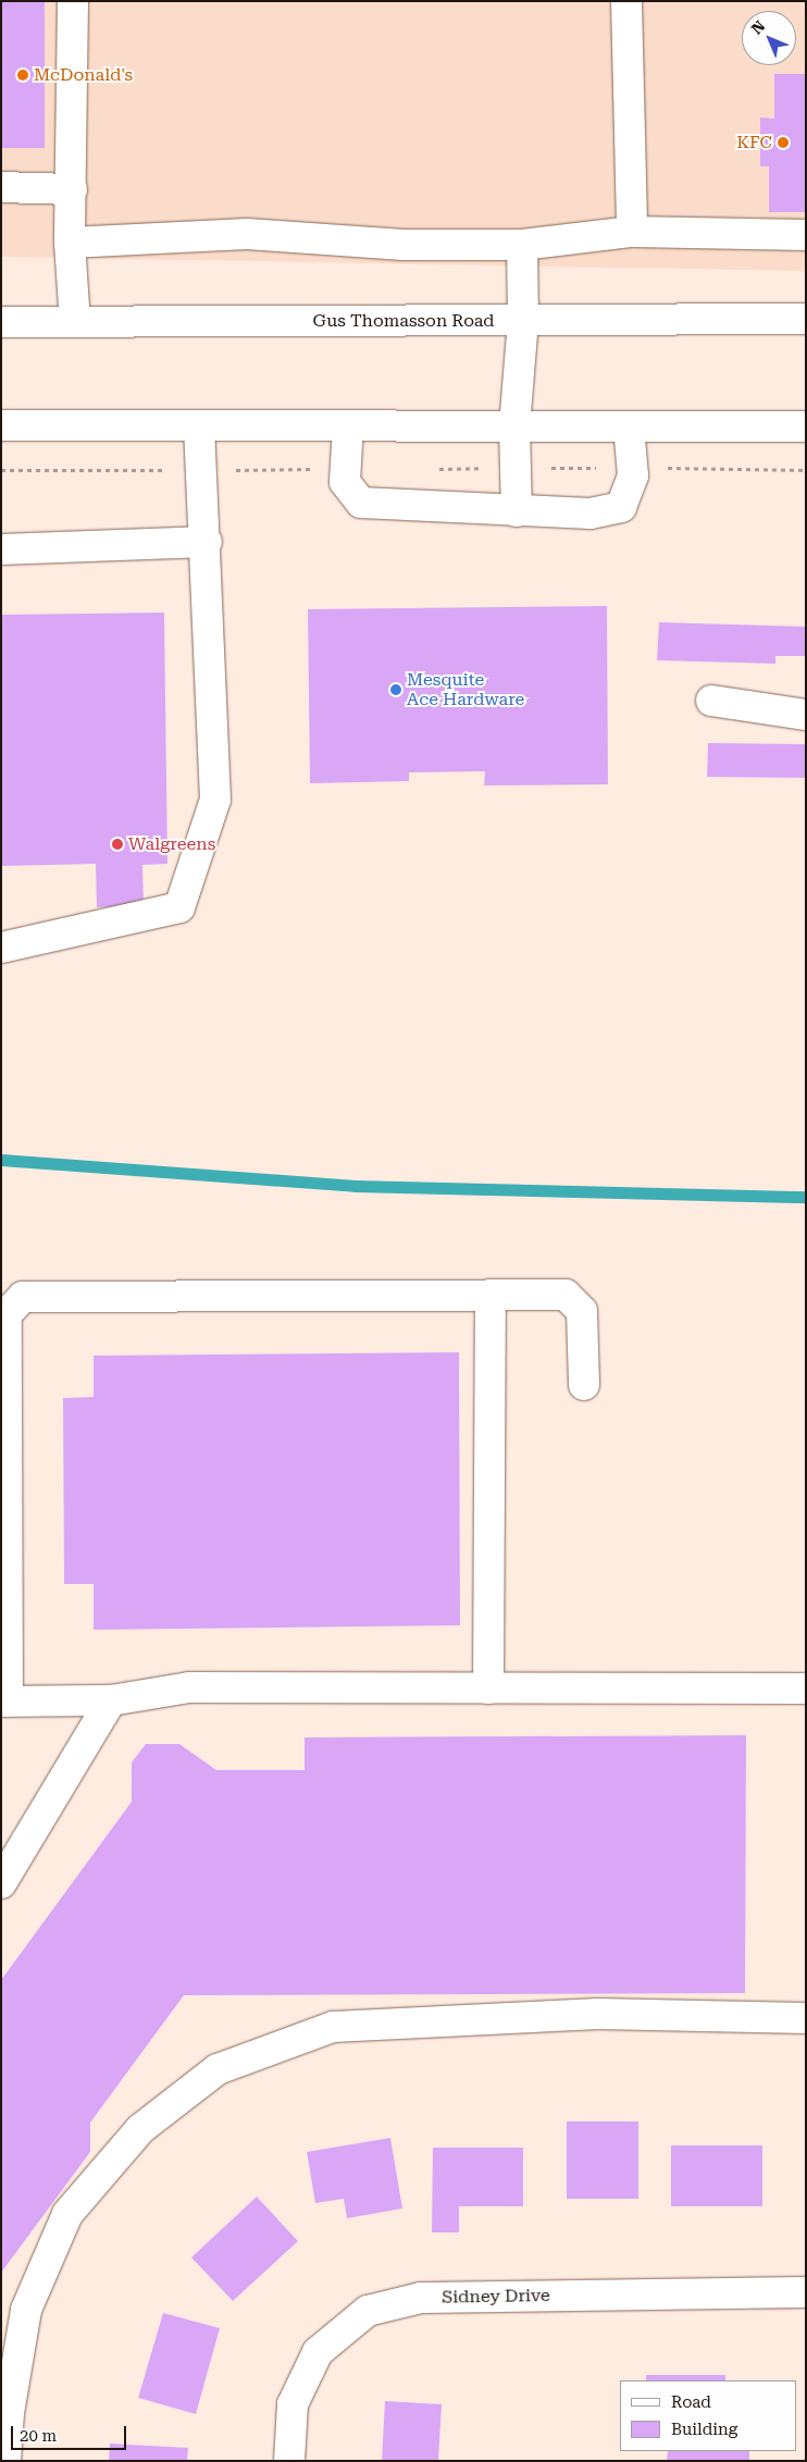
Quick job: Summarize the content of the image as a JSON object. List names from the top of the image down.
{
  "streets": {
    "main road": ["Gus Thomasson Road", "Sidney Drive"]
  },
  "places": [
    "McDonald's",
    "KFC",
    "Mesquite Ace Hardware",
    "Walgreens"
  ],
  "legend": ["Road", "Building"],
  "scale_bar": "20 m",
  "north": "top left"
}
